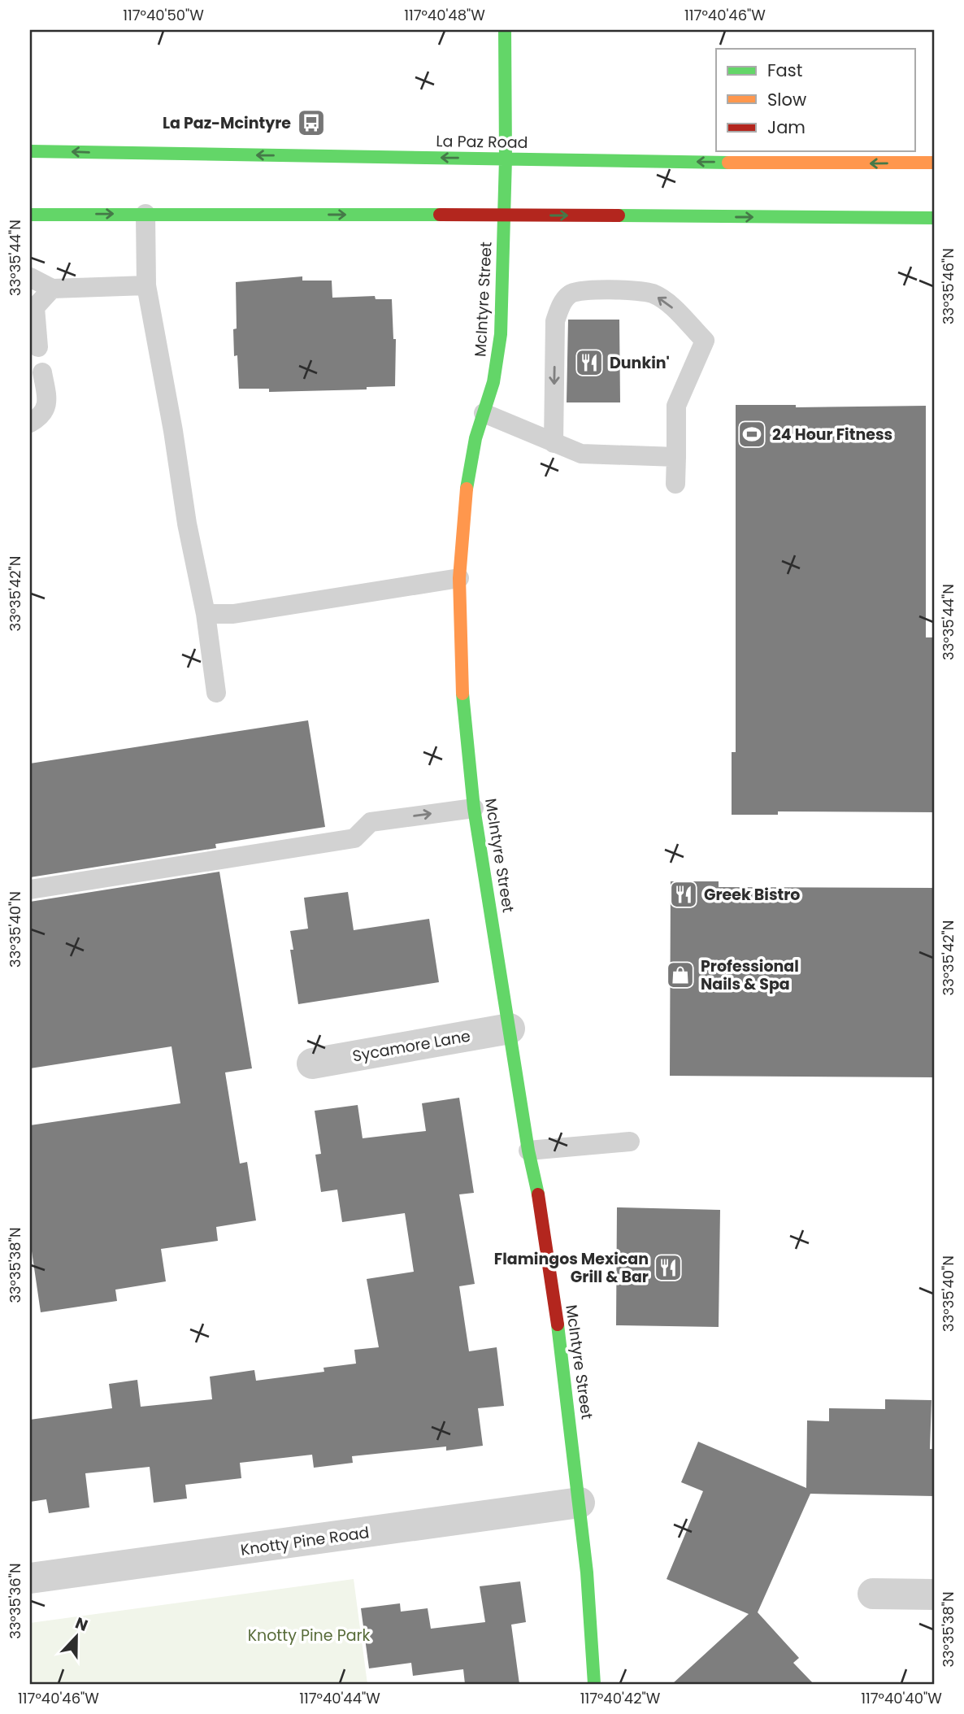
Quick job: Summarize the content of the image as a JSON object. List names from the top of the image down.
{
  "streets": {
    "main road": ["La Paz Road", "McIntyre Street"],
    "street": ["Sycamore Lane", "Knotty Pine Road"]
  },
  "crossings": [
    ["La Paz Road", "McIntyre Street"],
    ["McIntyre Street", "Sycamore Lane"],
    ["McIntyre Street", "Knotty Pine Road"]
  ],
  "parks": ["Knotty Pine Park"],
  "places": {
    "bus stop": ["La Paz-Mcintyre"],
    "restaurant": ["Dunkin'", "Greek Bistro", "Flamingos Mexican Grill & Bar"],
    "sports": ["24 Hour Fitness"],
    "shop": ["Professional Nails & Spa"]
  },
  "legend": ["Fast", "Slow", "Jam"],
  "north": "top",
  "coordinates": [
    "117°40'50\"W",
    "117°40'48\"W",
    "117°40'46\"W",
    "33°35'44\"N",
    "33°35'46\"N",
    "33°35'42\"N",
    "33°35'40\"N",
    "33°35'38\"N",
    "33°35'36\"N",
    "117°40'44\"W",
    "117°40'42\"W",
    "117°40'40\"W"
  ]
}
